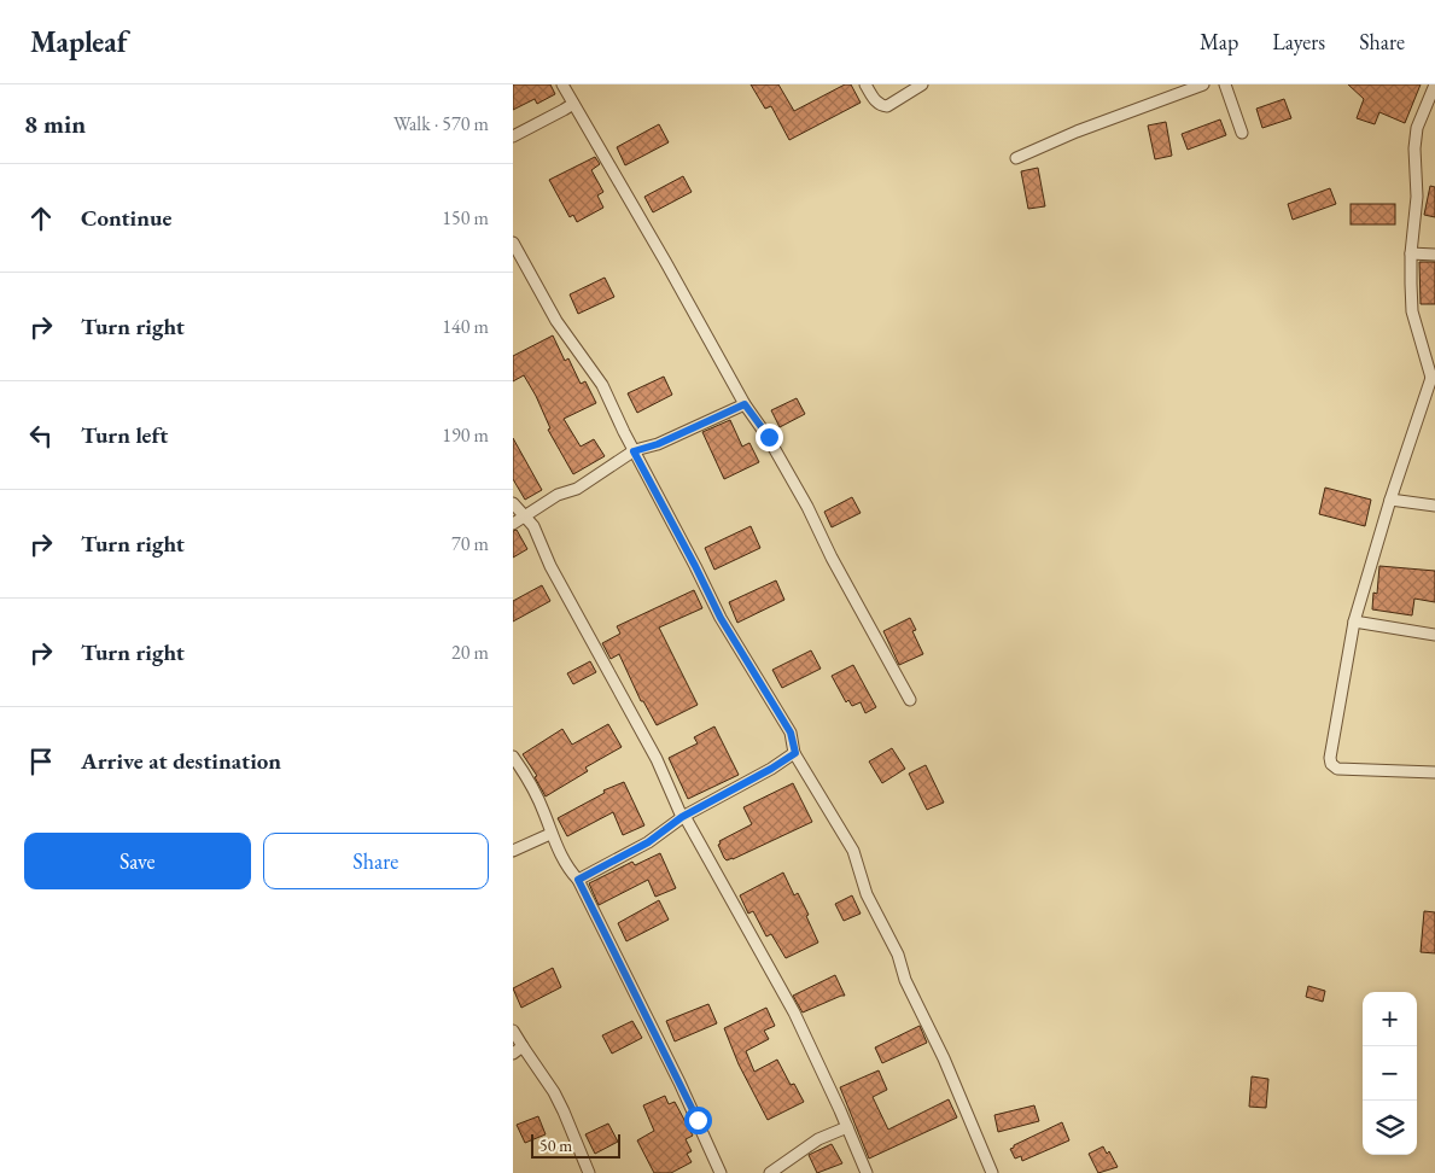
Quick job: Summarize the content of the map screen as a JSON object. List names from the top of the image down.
{
  "scale_bar": "50 m",
  "page": {
    "header": "Mapleaf",
    "nav": ["Map", "Layers", "Share"],
    "heading": ["8 min", "Walk · 570 m"],
    "list": [
      ["Continue", "150 m"],
      ["Turn right", "140 m"],
      ["Turn left", "190 m"],
      ["Turn right", "70 m"],
      ["Turn right", "20 m"],
      "Arrive at destination"
    ],
    "buttons": ["Save", "Share"],
    "map_buttons": ["+", "−"],
    "scale": "50 m"
  }
}
